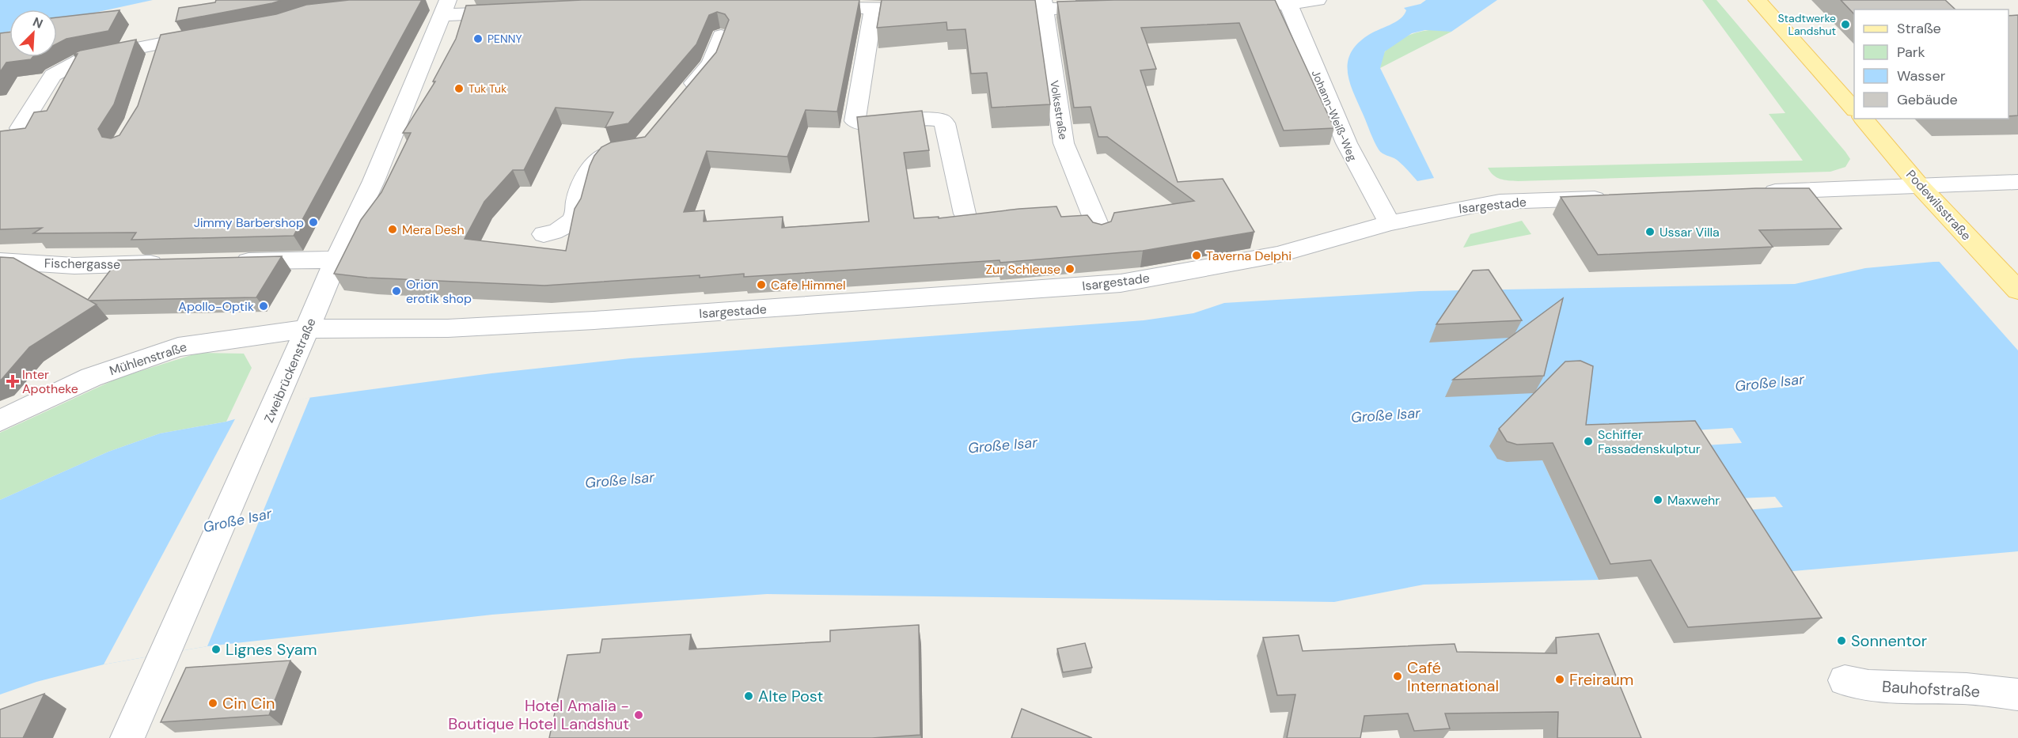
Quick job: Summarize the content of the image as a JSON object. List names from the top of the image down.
{
  "streets": {
    "main road": ["Podewilsstraße"],
    "street": [
      "Volksstraße",
      "Johann-Weiß-Weg",
      "Isargestade",
      "Fischergasse",
      "Mühlenstraße",
      "Zweibrückenstraße",
      "Bauhofstraße"
    ]
  },
  "crossings": [
    ["Johann-Weiß-Weg", "Isargestade"],
    ["Isargestade", "Mühlenstraße"],
    ["Isargestade", "Zweibrückenstraße"],
    ["Mühlenstraße", "Zweibrückenstraße"]
  ],
  "water": ["Große Isar"],
  "places": {
    "other": [
      "Stadtwerke Landshut",
      "PENNY",
      "Tuk Tuk",
      "Jimmy Barbershop",
      "Mera Desh",
      "Ussar Villa",
      "Taverna Delphi",
      "Zur Schleuse",
      "Cafe Himmel",
      "Orion erotik shop",
      "Apollo-Optik",
      "Schiffer Fassadenskulptur",
      "Maxwehr",
      "Sonnentor",
      "Lignes Syam",
      "Café International",
      "Freiraum",
      "Alte Post",
      "Cin Cin",
      "Hotel Amalia - Boutique Hotel Landshut"
    ],
    "health": ["Inter Apotheke"]
  },
  "legend": [
    "Straße",
    "Park",
    "Wasser",
    "Gebäude"
  ],
  "north": "top right"
}
